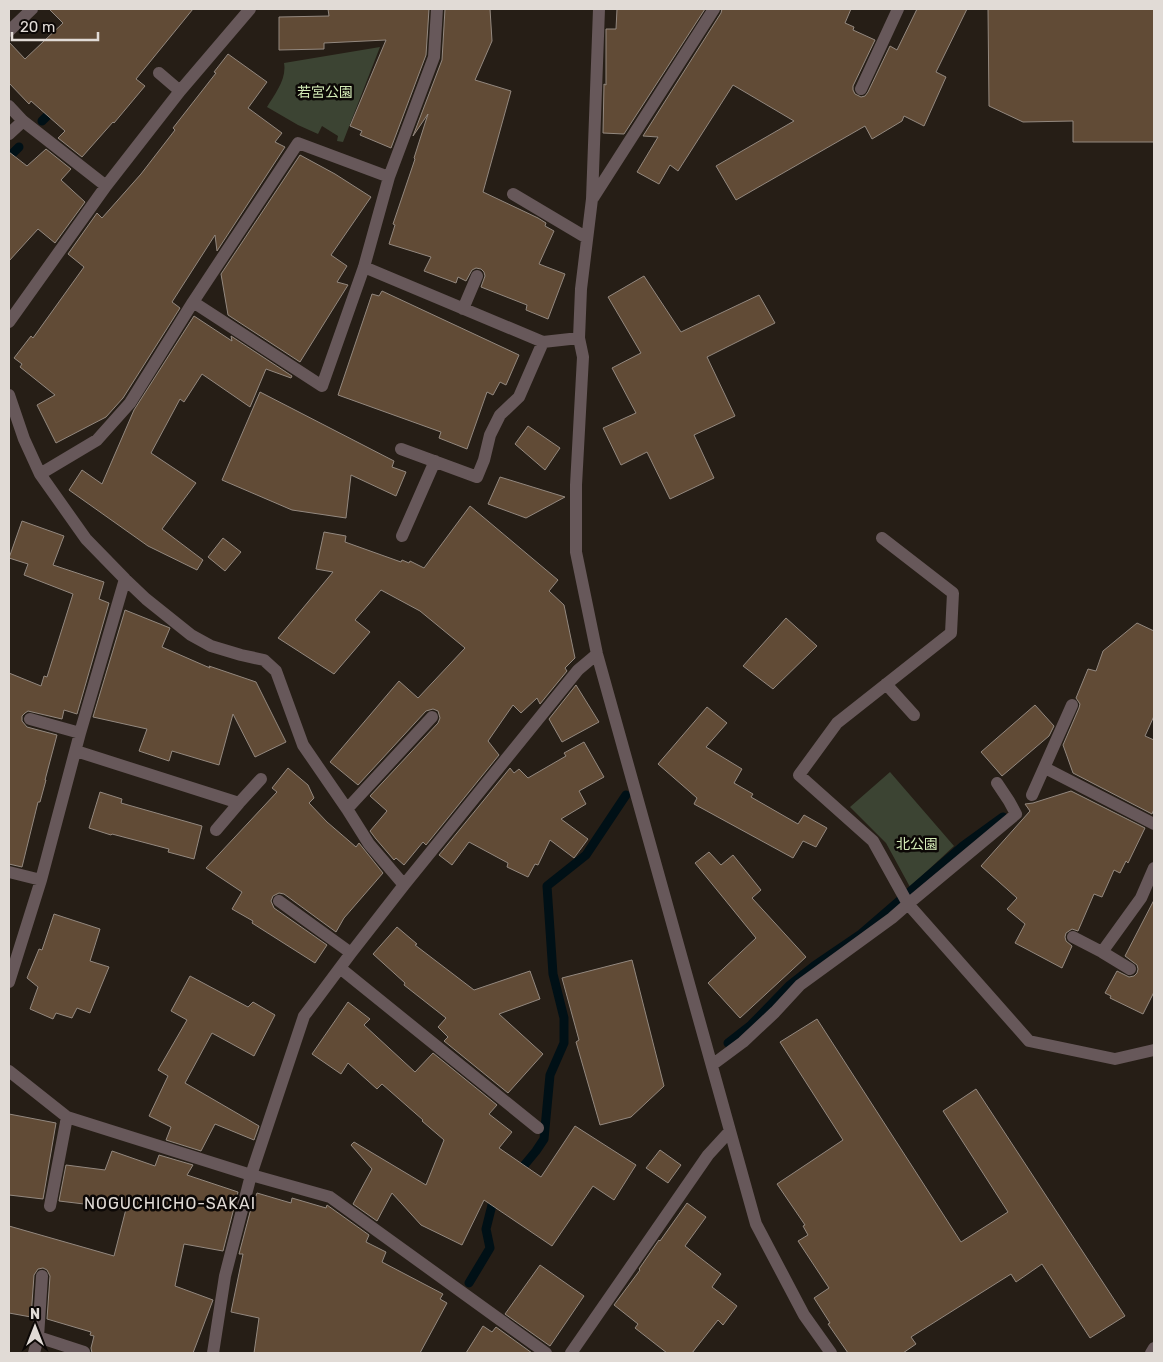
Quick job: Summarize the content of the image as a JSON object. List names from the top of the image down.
{
  "districts": ["NOGUCHICHO-SAKAI"],
  "parks": ["若宮公園", "北公園"],
  "scale_bar": "20 m",
  "north": "top"
}
